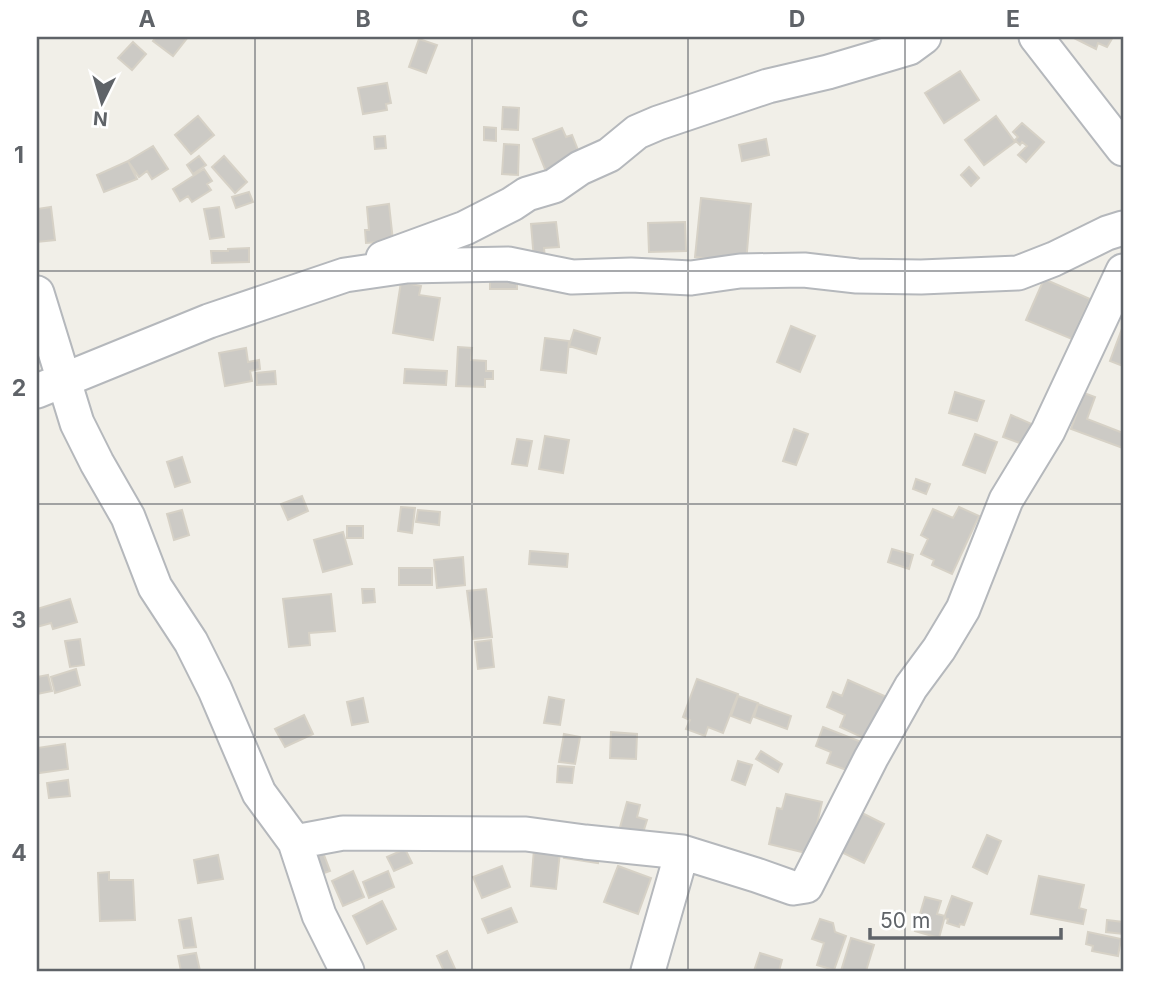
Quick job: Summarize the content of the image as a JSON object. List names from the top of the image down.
{
  "scale_bar": "50 m",
  "north": "bottom",
  "grid": {
    "columns": [
      "A",
      "B",
      "C",
      "D",
      "E"
    ],
    "rows": [
      "1",
      "2",
      "3",
      "4"
    ]
  }
}
